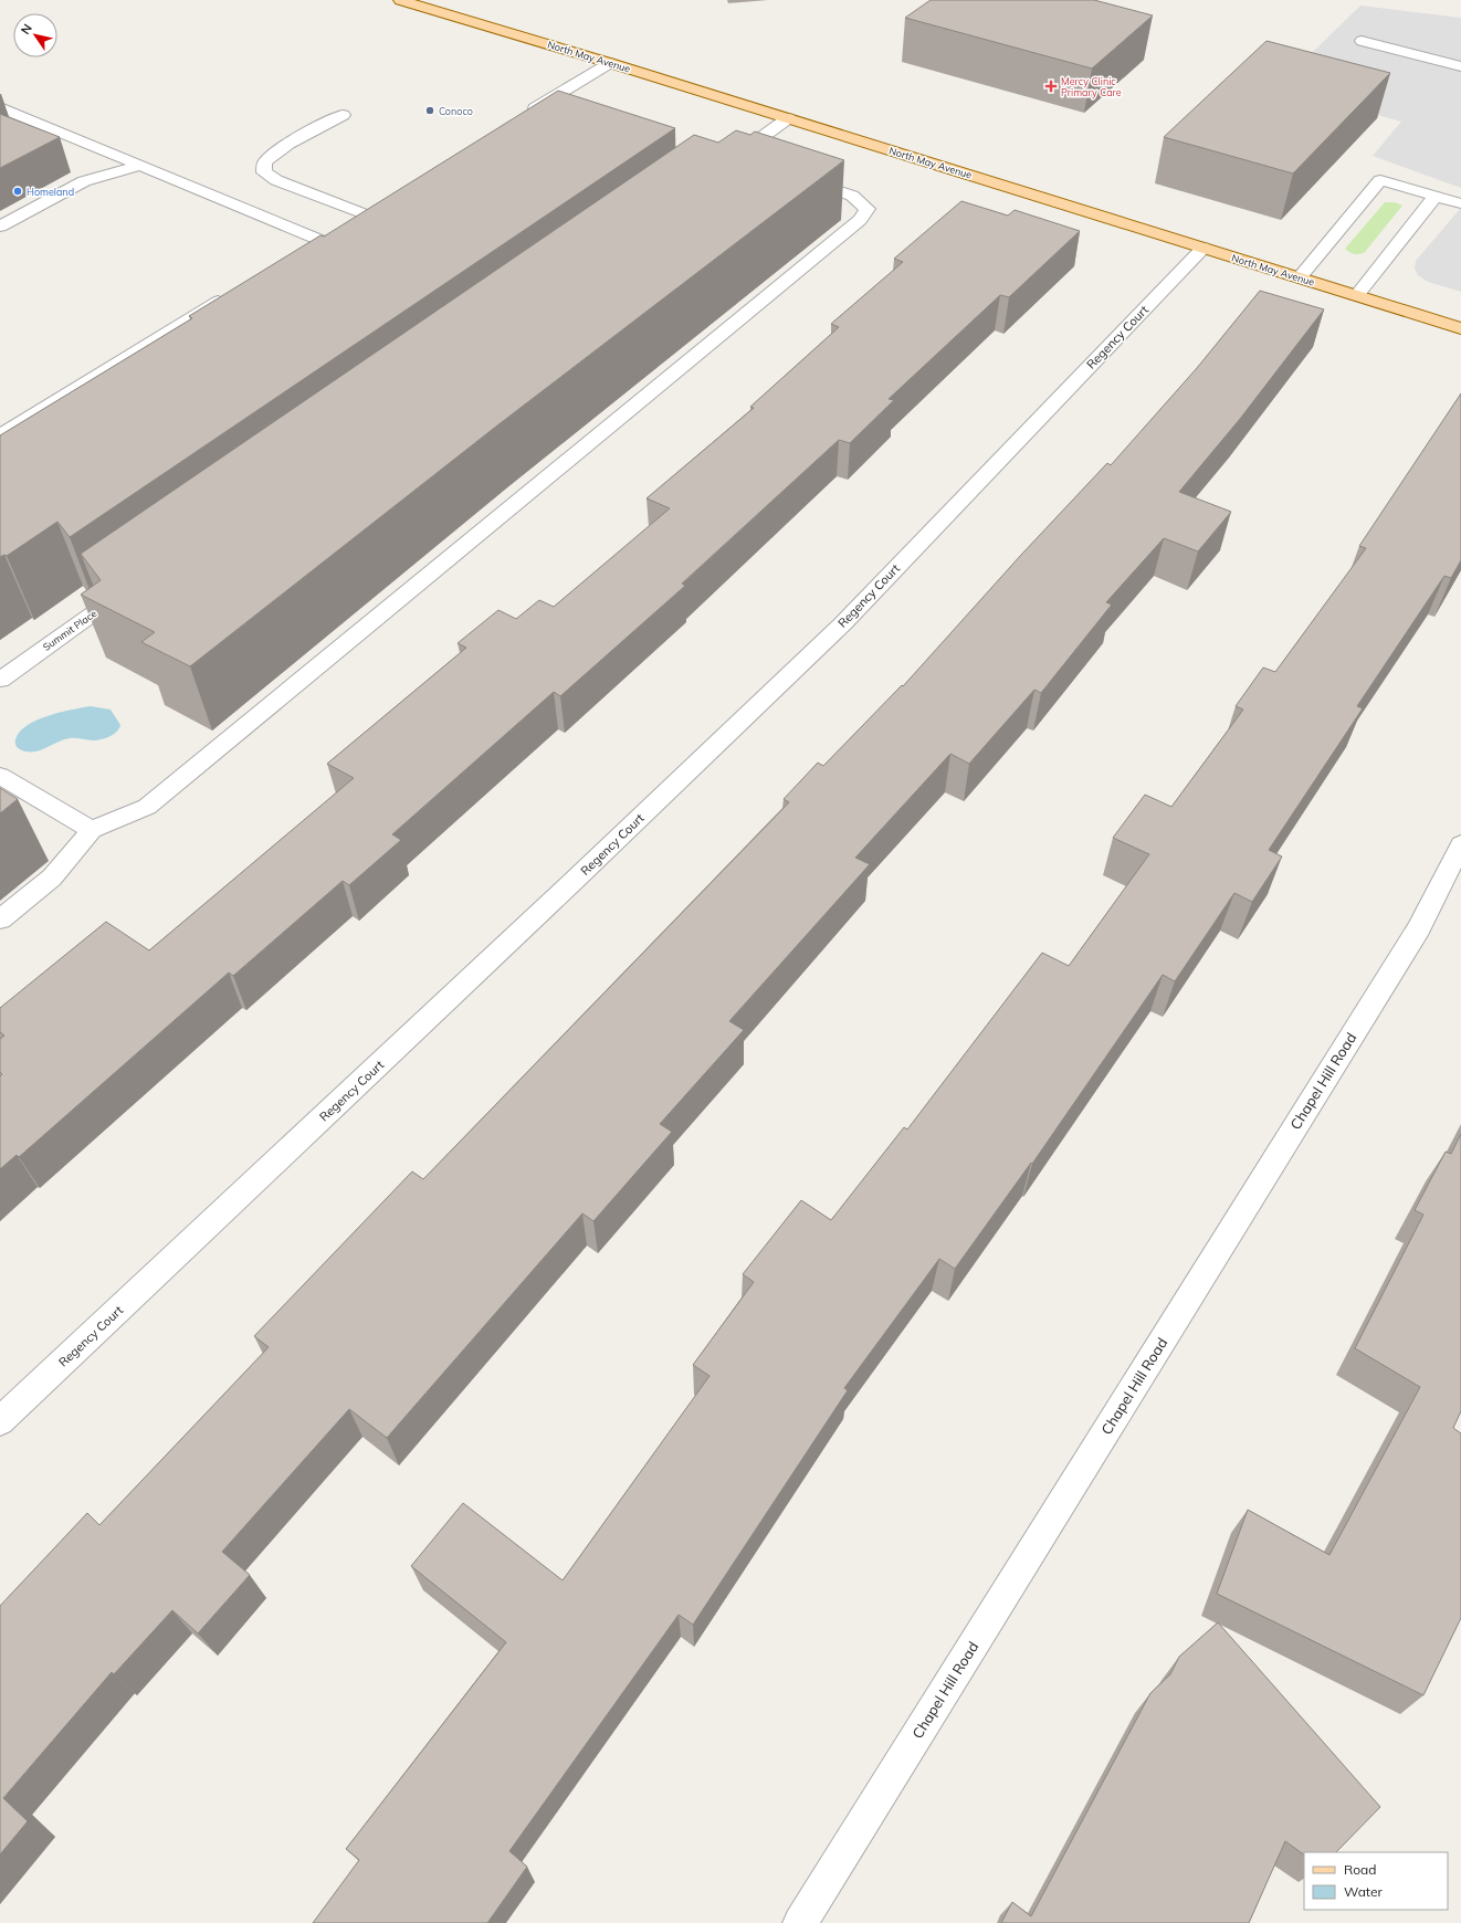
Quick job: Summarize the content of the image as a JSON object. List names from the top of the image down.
{
  "streets": {
    "main road": ["North May Avenue"],
    "street": ["Regency Court", "Summit Place", "Chapel Hill Road"]
  },
  "crossings": [
    ["North May Avenue", "Regency Court"]
  ],
  "places": {
    "health": ["Mercy Clinic Primary Care"],
    "other": ["Conoco", "Homeland"]
  },
  "legend": ["Road", "Water"],
  "north": "top left"
}
